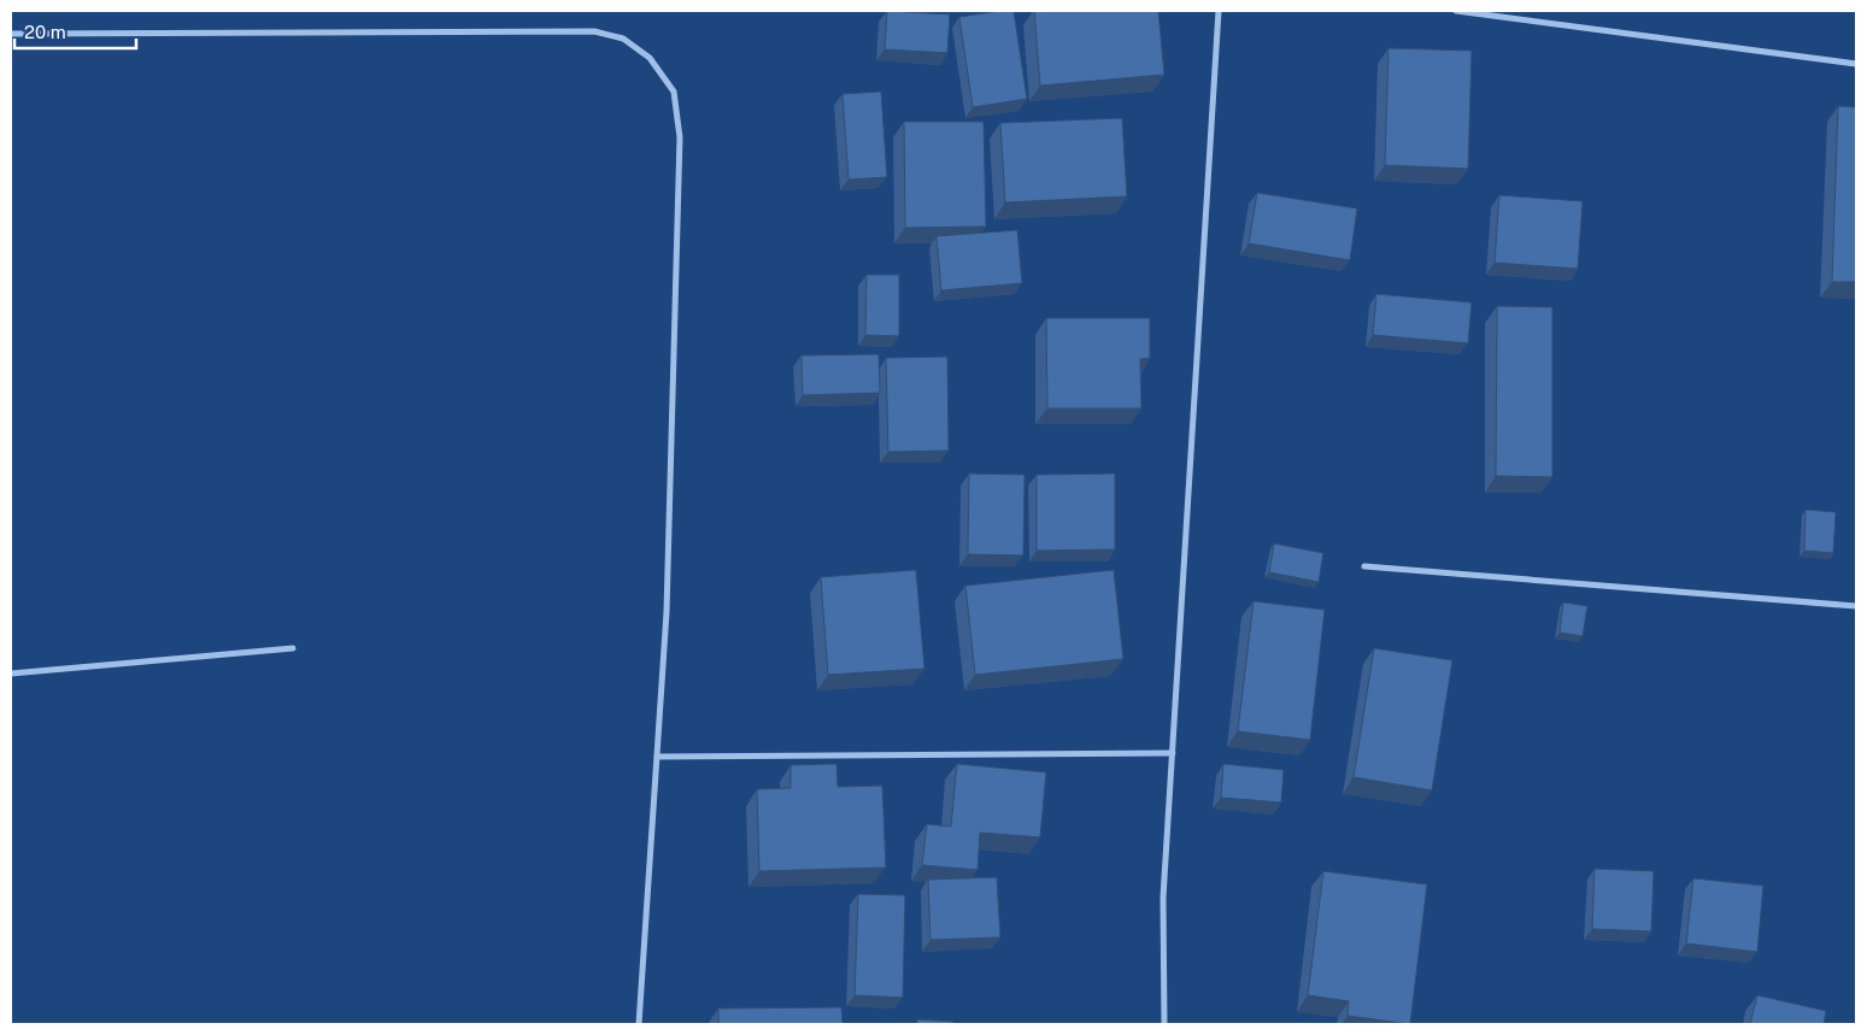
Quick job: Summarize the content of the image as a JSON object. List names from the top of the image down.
{
  "scale_bar": "20 m"
}
